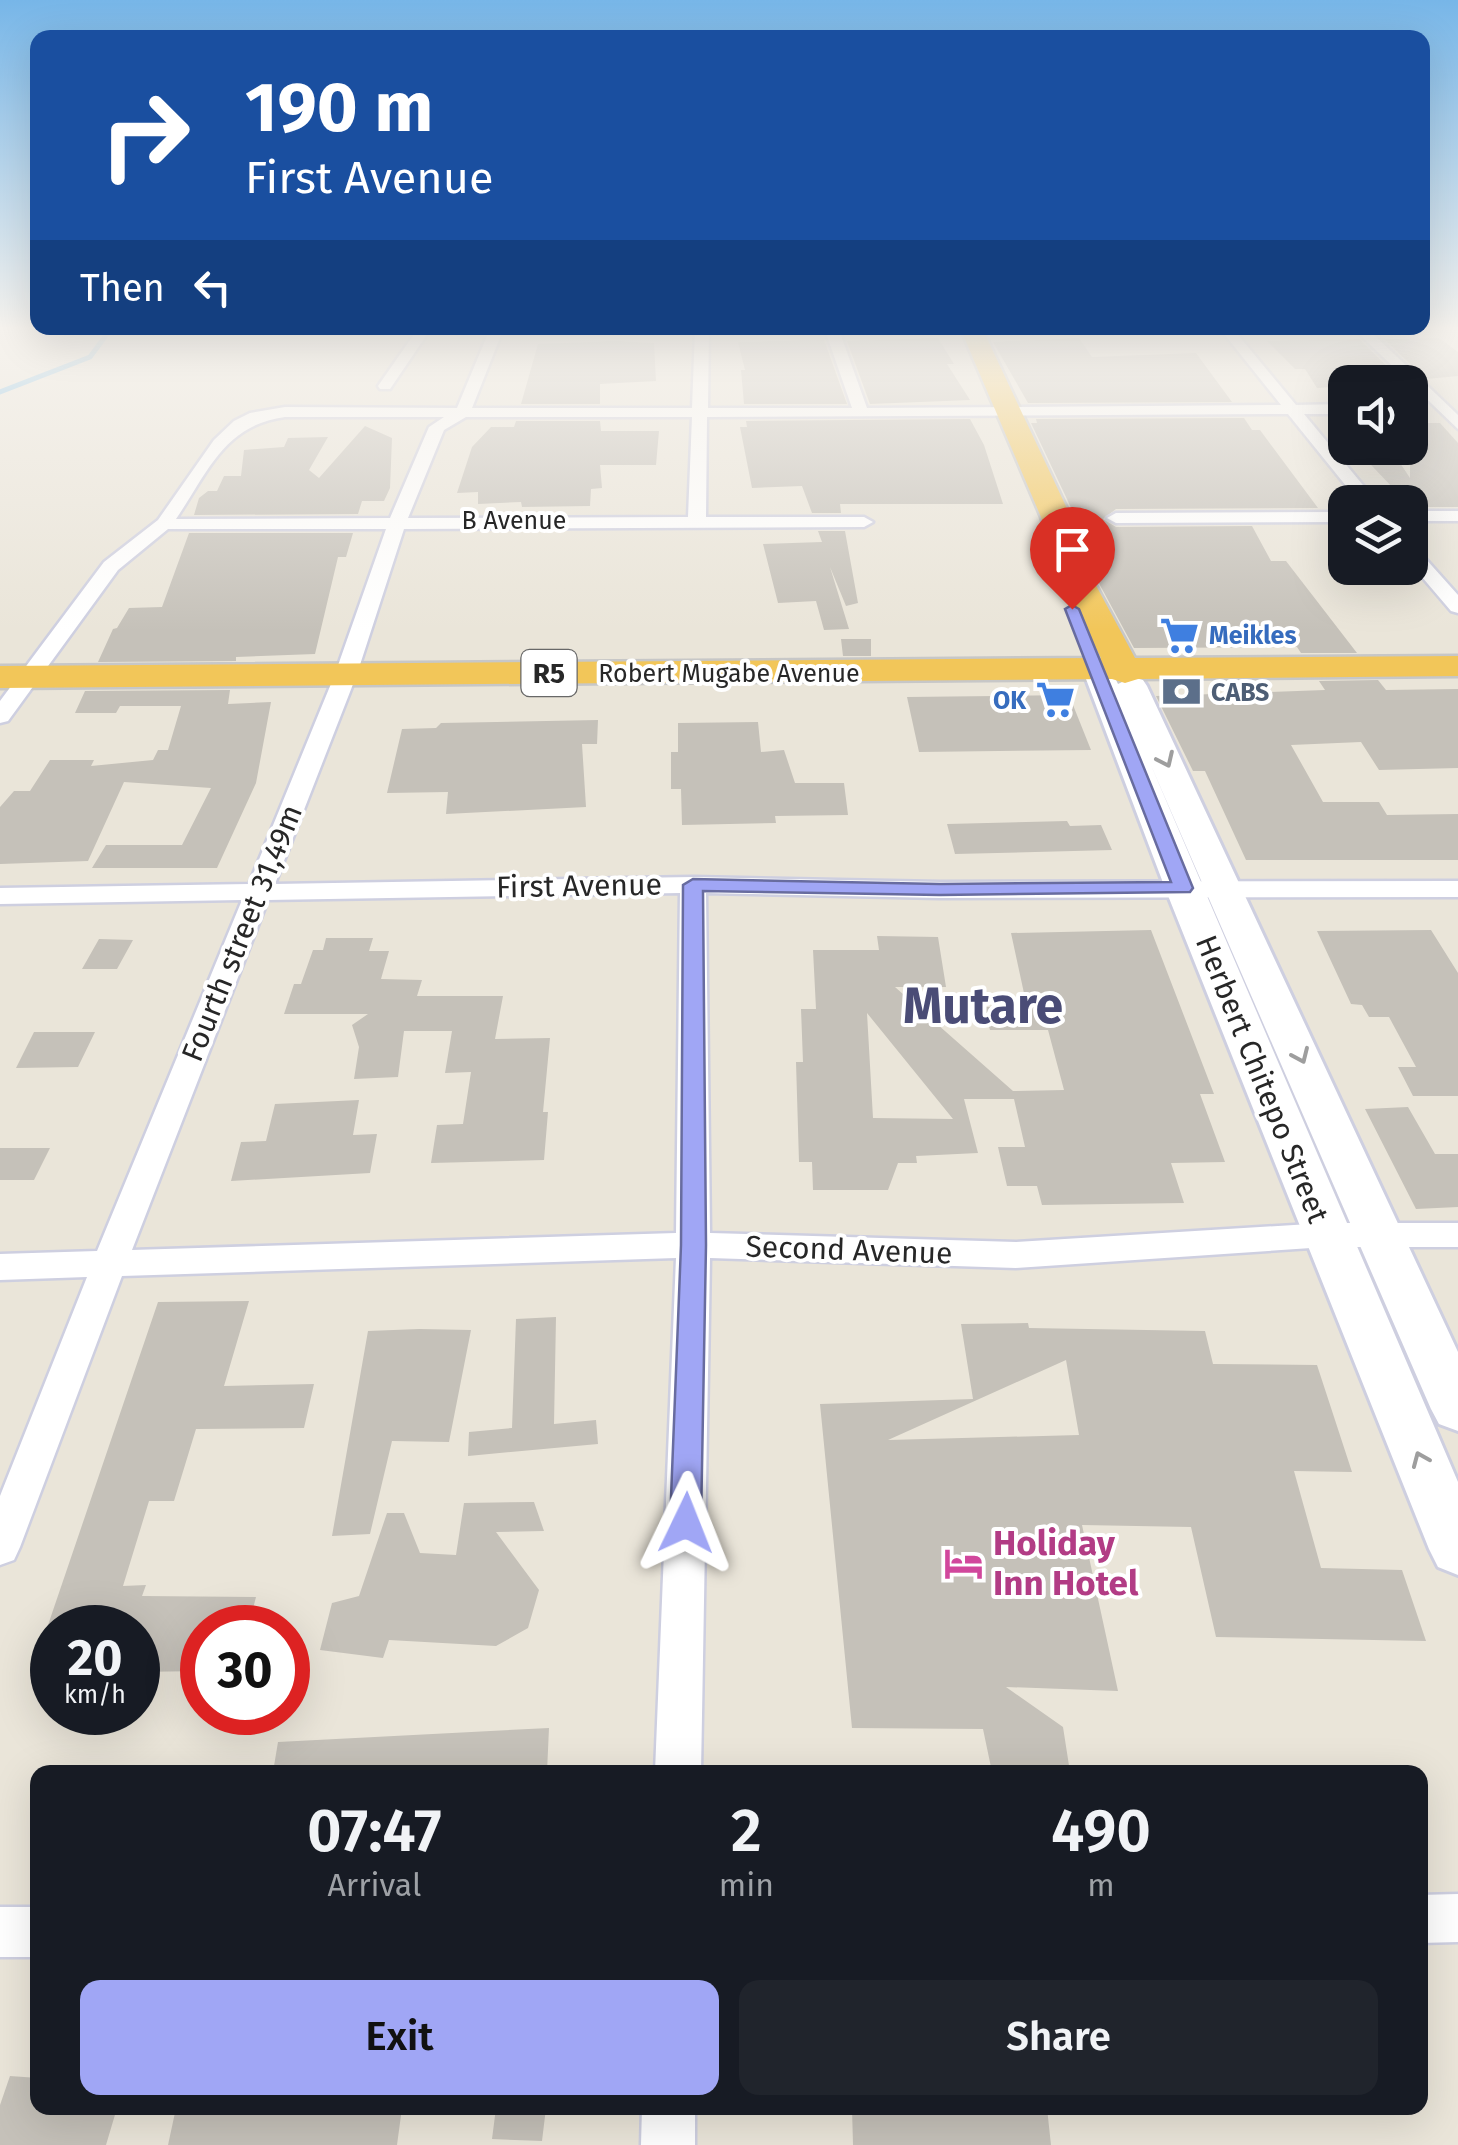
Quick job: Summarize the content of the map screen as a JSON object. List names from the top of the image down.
{
  "streets": {
    "highway": ["R5", "Robert Mugabe Avenue", "Herbert Chitepo Street"],
    "street": [
      "B Avenue",
      "First Avenue",
      "Fourth street 31,49m",
      "Second Avenue"
    ]
  },
  "crossings": [
    ["B Avenue", "Fourth street 31,49m"],
    ["Robert Mugabe Avenue", "Fourth street 31,49m"],
    ["Robert Mugabe Avenue", "Herbert Chitepo Street"],
    ["First Avenue", "Fourth street 31,49m"],
    ["First Avenue", "Herbert Chitepo Street"],
    ["Fourth street 31,49m", "Second Avenue"],
    ["Herbert Chitepo Street", "Second Avenue"]
  ],
  "districts": ["Mutare"],
  "places": {
    "supermarket": ["Meikles", "OK"],
    "bank": ["CABS"],
    "hotel": ["Holiday Inn Hotel"]
  },
  "page": {
    "turn": ["190 m", "First Avenue"],
    "then": "Then",
    "speed": "20 km/h",
    "limit": "30",
    "eta": [
      "07:47",
      "Arrival",
      "2",
      "min",
      "490",
      "m"
    ],
    "buttons": ["Exit", "Share"]
  }
}
